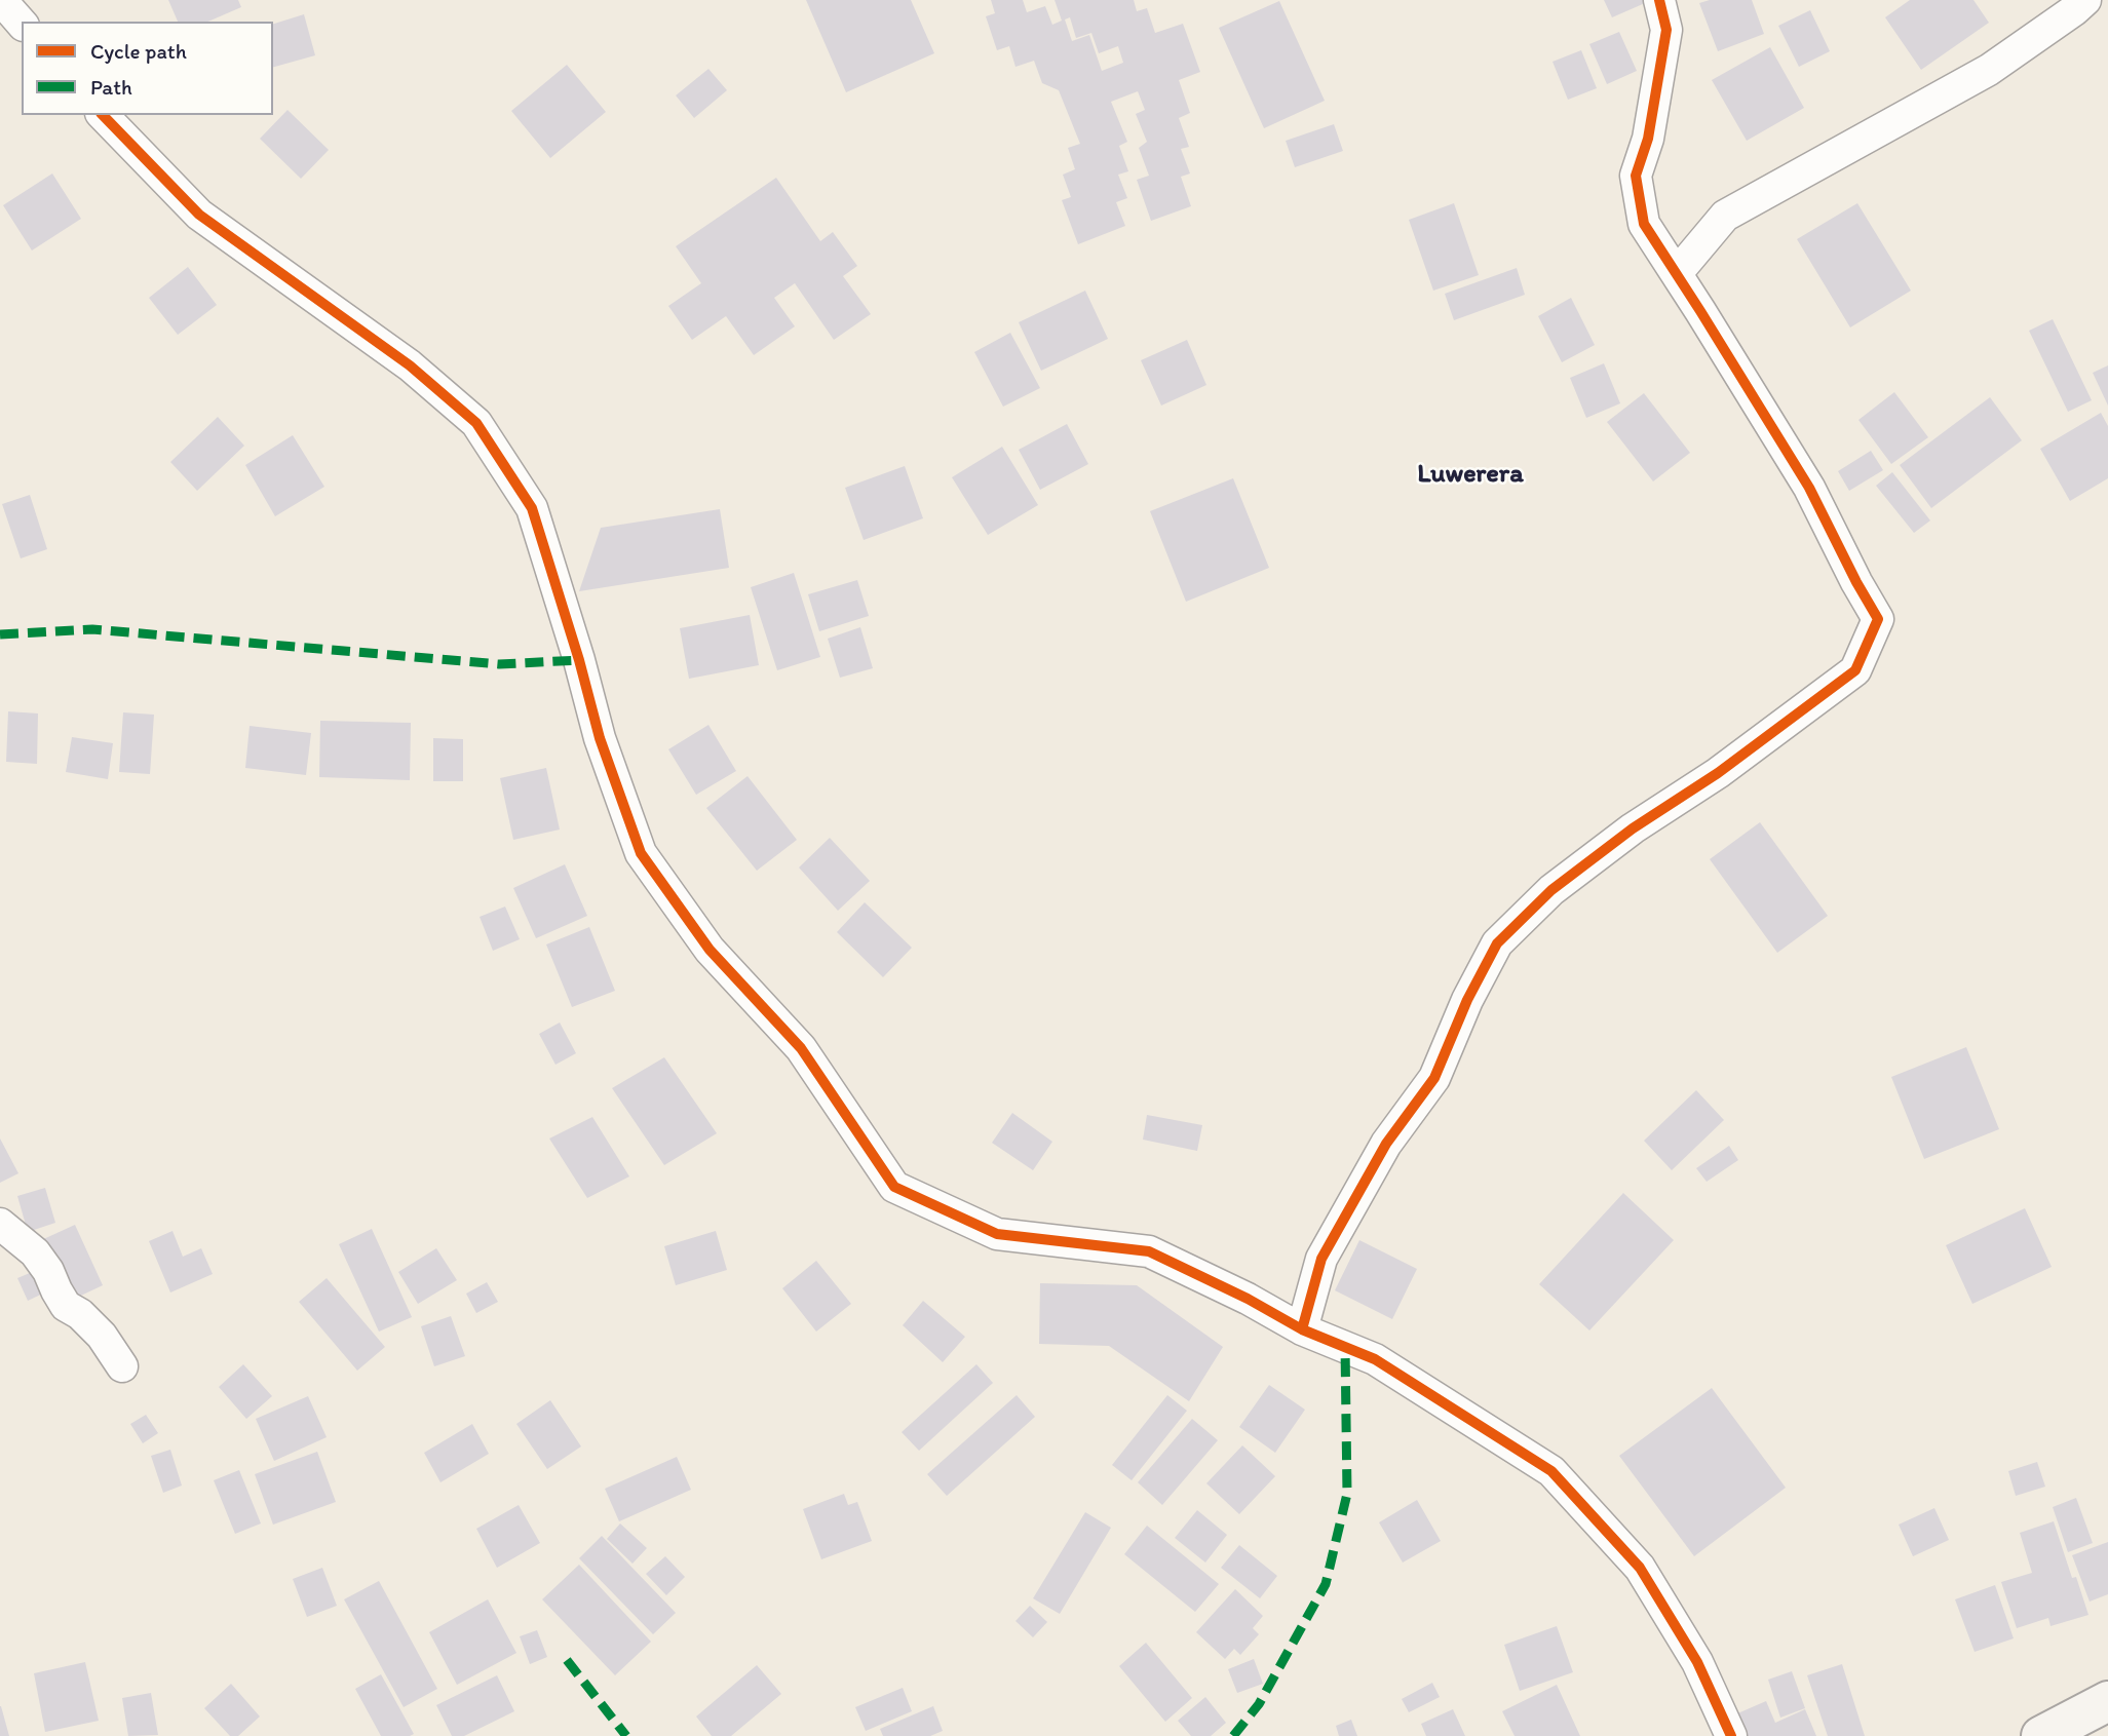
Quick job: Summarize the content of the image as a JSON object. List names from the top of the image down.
{
  "districts": ["Luwerera"],
  "legend": ["Cycle path", "Path"]
}
